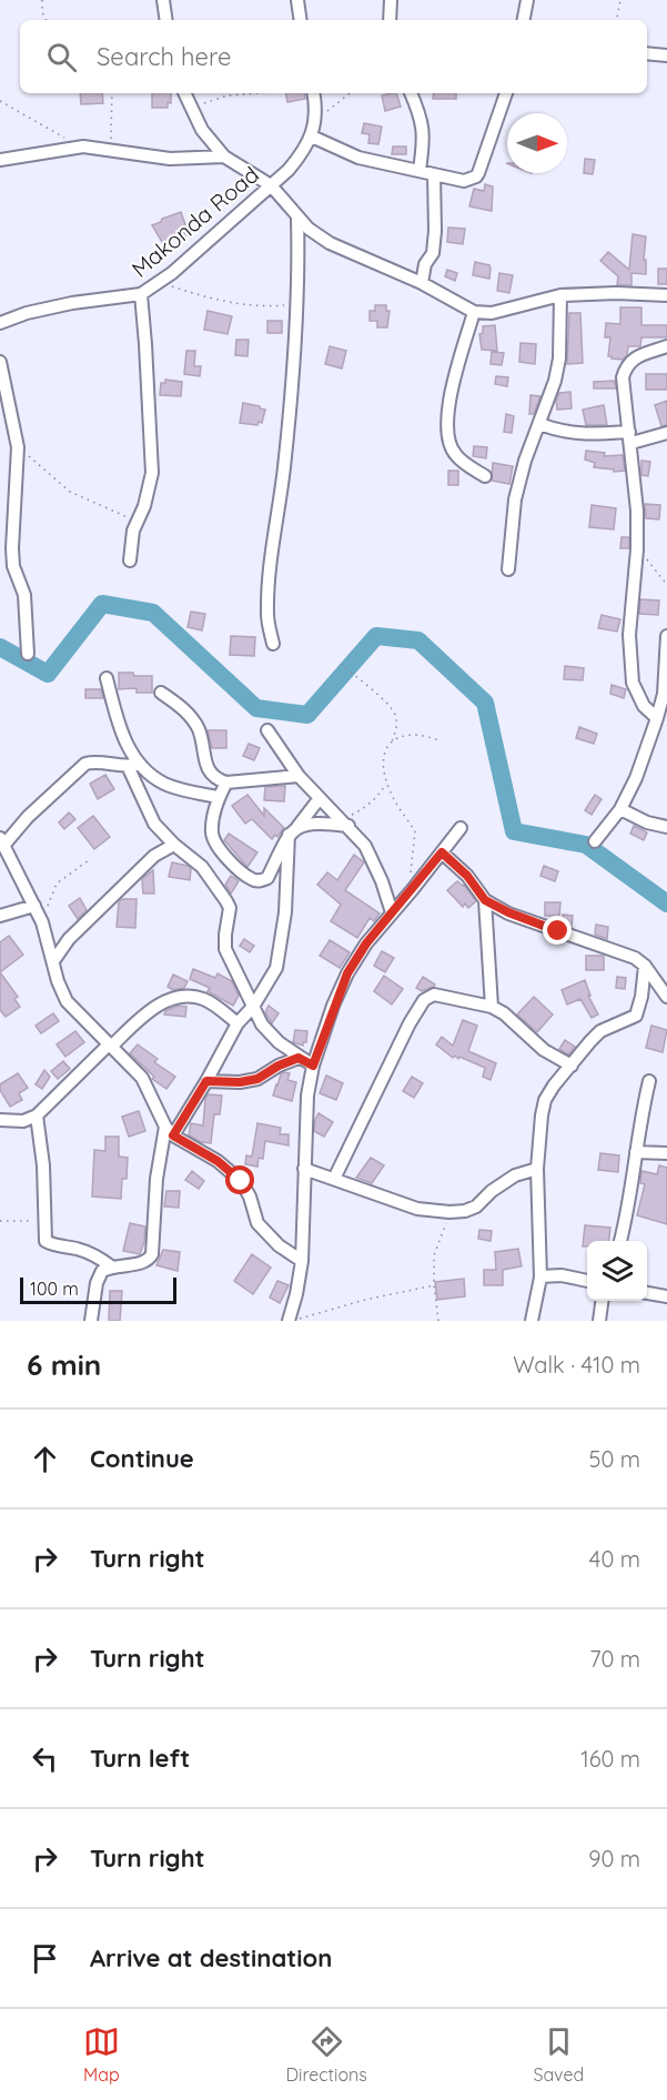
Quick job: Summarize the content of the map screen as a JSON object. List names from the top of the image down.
{
  "streets": {
    "street": ["Makonda Road"]
  },
  "scale_bar": "100 m",
  "north": "right",
  "page": {
    "search": "Search here",
    "scale": "100 m",
    "heading": ["6 min", "Walk · 410 m"],
    "list": [
      ["Continue", "50 m"],
      ["Turn right", "40 m"],
      ["Turn right", "70 m"],
      ["Turn left", "160 m"],
      ["Turn right", "90 m"],
      "Arrive at destination"
    ],
    "nav": ["Map", "Directions", "Saved"]
  }
}
